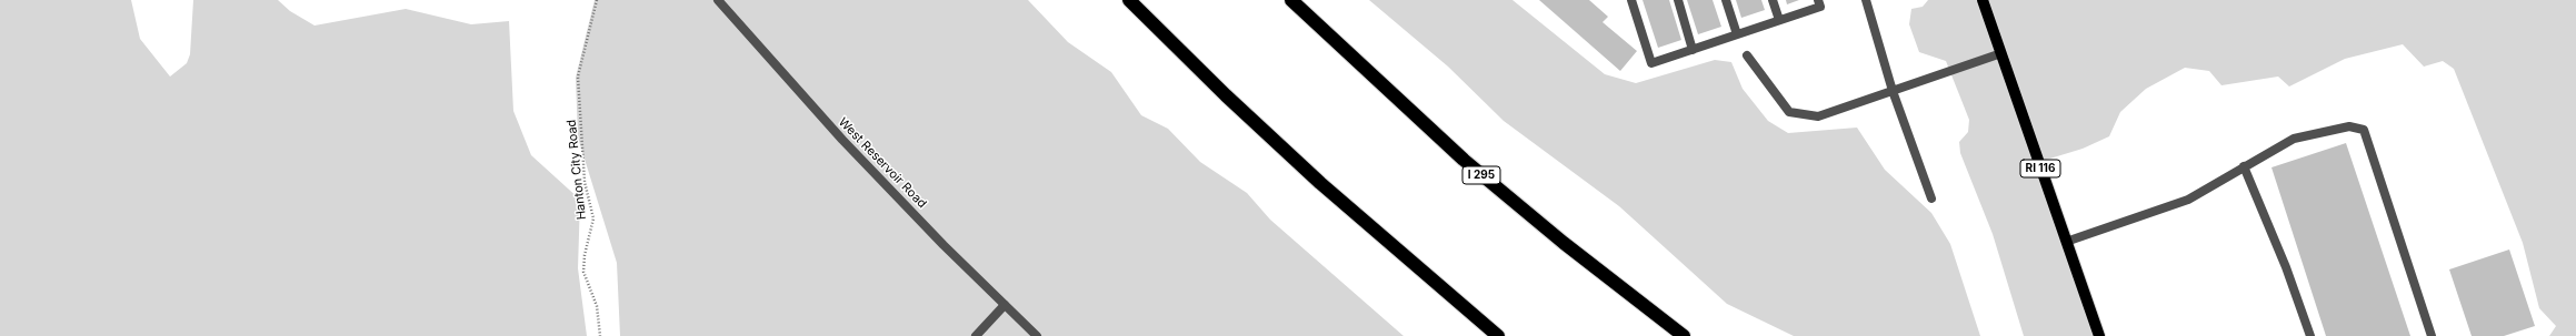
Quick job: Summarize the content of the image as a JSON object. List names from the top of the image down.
{
  "streets": {
    "highway": ["I 295"],
    "main road": ["RI 116"],
    "street": ["West Reservoir Road"],
    "path": ["Hanton City Road"]
  }
}
